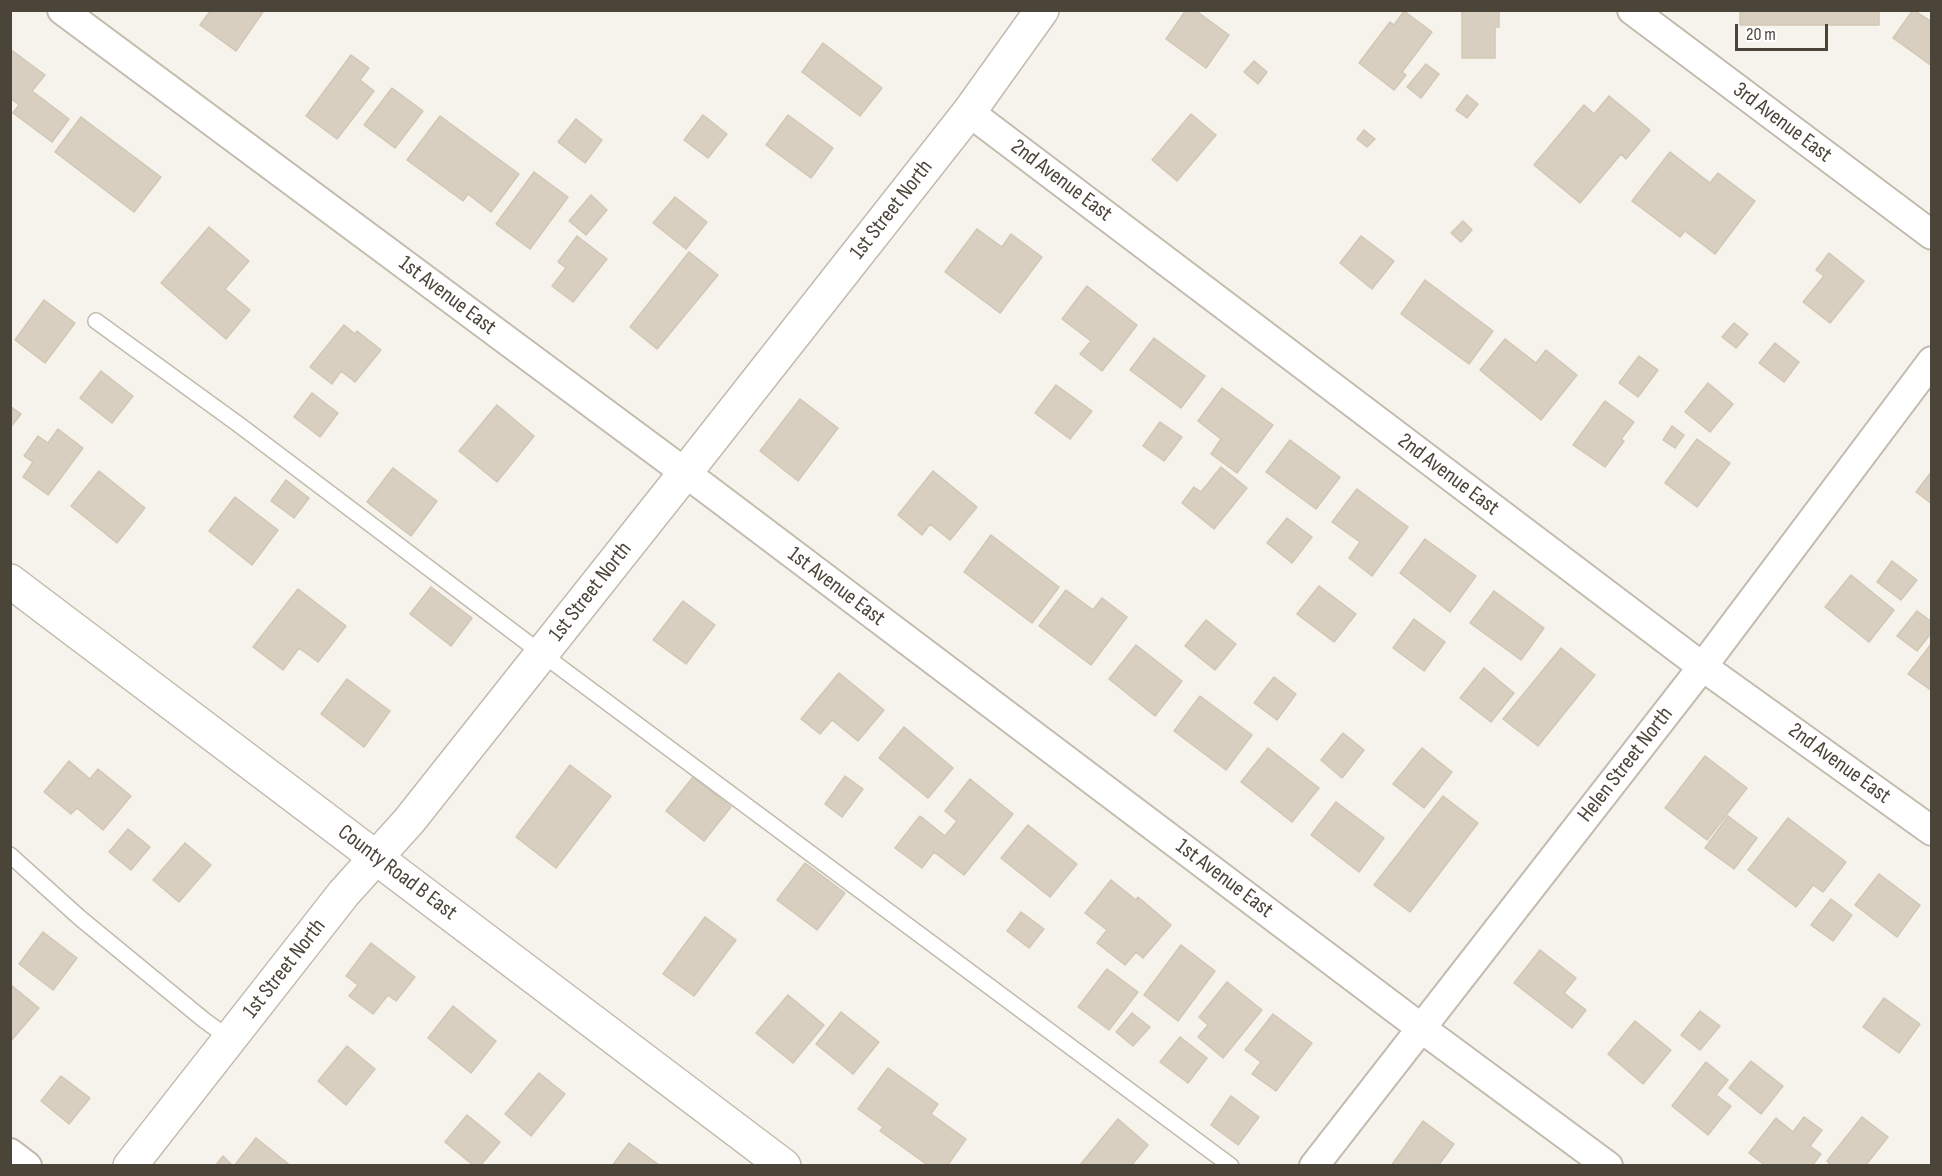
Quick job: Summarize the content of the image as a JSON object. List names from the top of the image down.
{
  "streets": {
    "street": [
      "3rd Avenue East",
      "2nd Avenue East",
      "1st Street North",
      "1st Avenue East",
      "Helen Street North",
      "County Road B East"
    ]
  },
  "crossings": [
    ["2nd Avenue East", "1st Street North"],
    ["2nd Avenue East", "Helen Street North"],
    ["1st Street North", "1st Avenue East"],
    ["1st Street North", "County Road B East"],
    ["1st Avenue East", "Helen Street North"]
  ],
  "scale_bar": "20 m"
}
